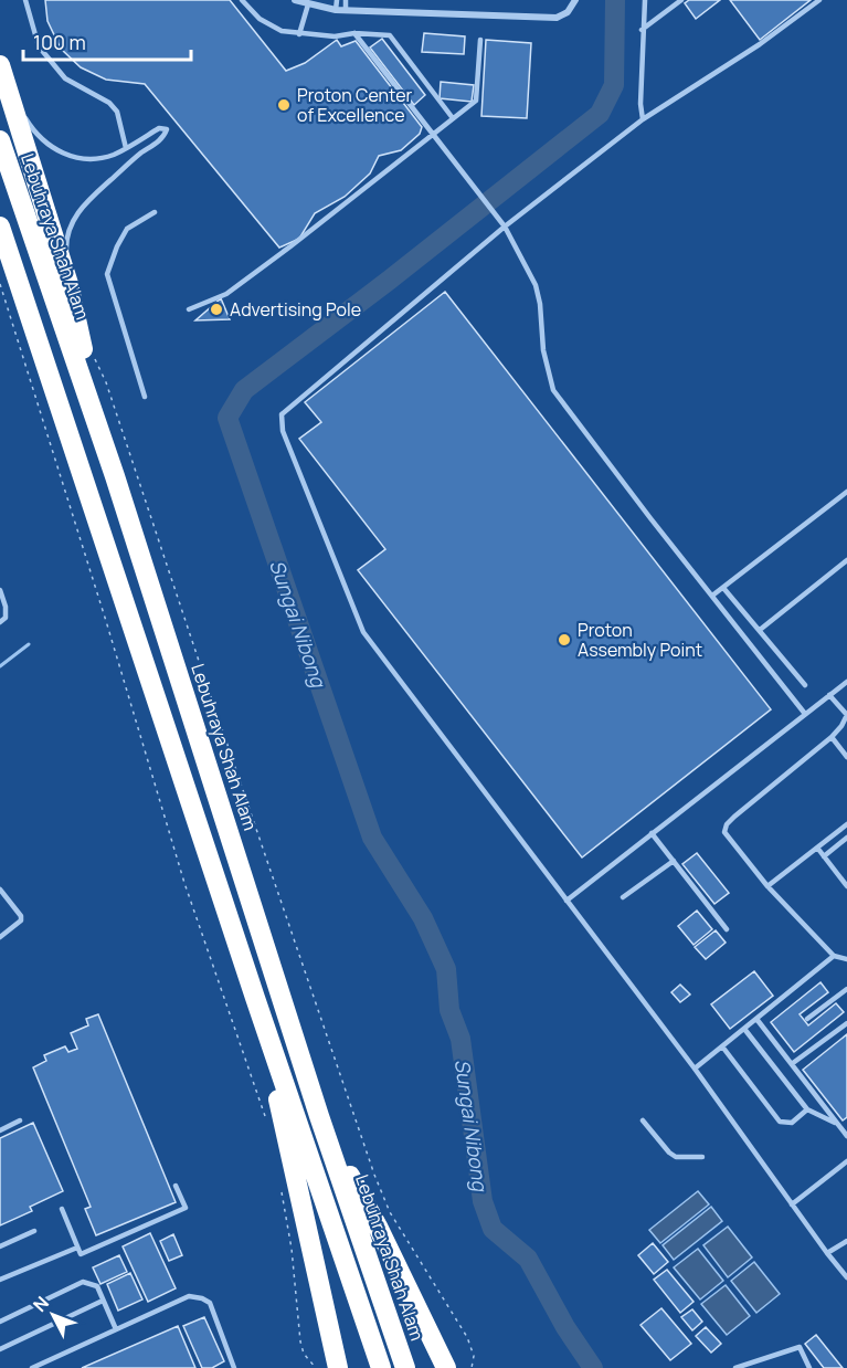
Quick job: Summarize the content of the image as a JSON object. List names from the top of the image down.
{
  "streets": {
    "highway": ["Lebuhraya Shah Alam"]
  },
  "water": ["Sungai Nibong"],
  "places": ["Proton Center of Excellence", "Advertising Pole", "Proton Assembly Point"],
  "scale_bar": "100 m",
  "north": "top left"
}
